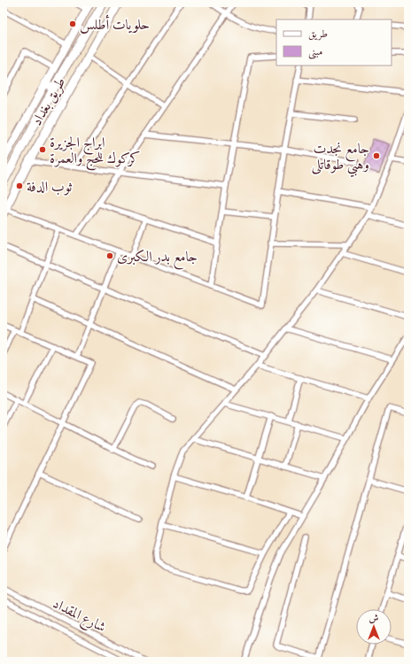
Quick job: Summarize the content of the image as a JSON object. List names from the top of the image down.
{
  "streets": {
    "main road": ["طريق بغداد"],
    "street": ["شارع المقداد"]
  },
  "places": [
    "حلويات أطلس",
    "ابراج الجزيرة كركوك للحج والعمرة",
    "جامع نجدت وهبي طوقاتلى",
    "ثوب الدفة",
    "جامع بدر الكبرى"
  ],
  "legend": ["طريق", "مبنى"],
  "north": "top"
}
